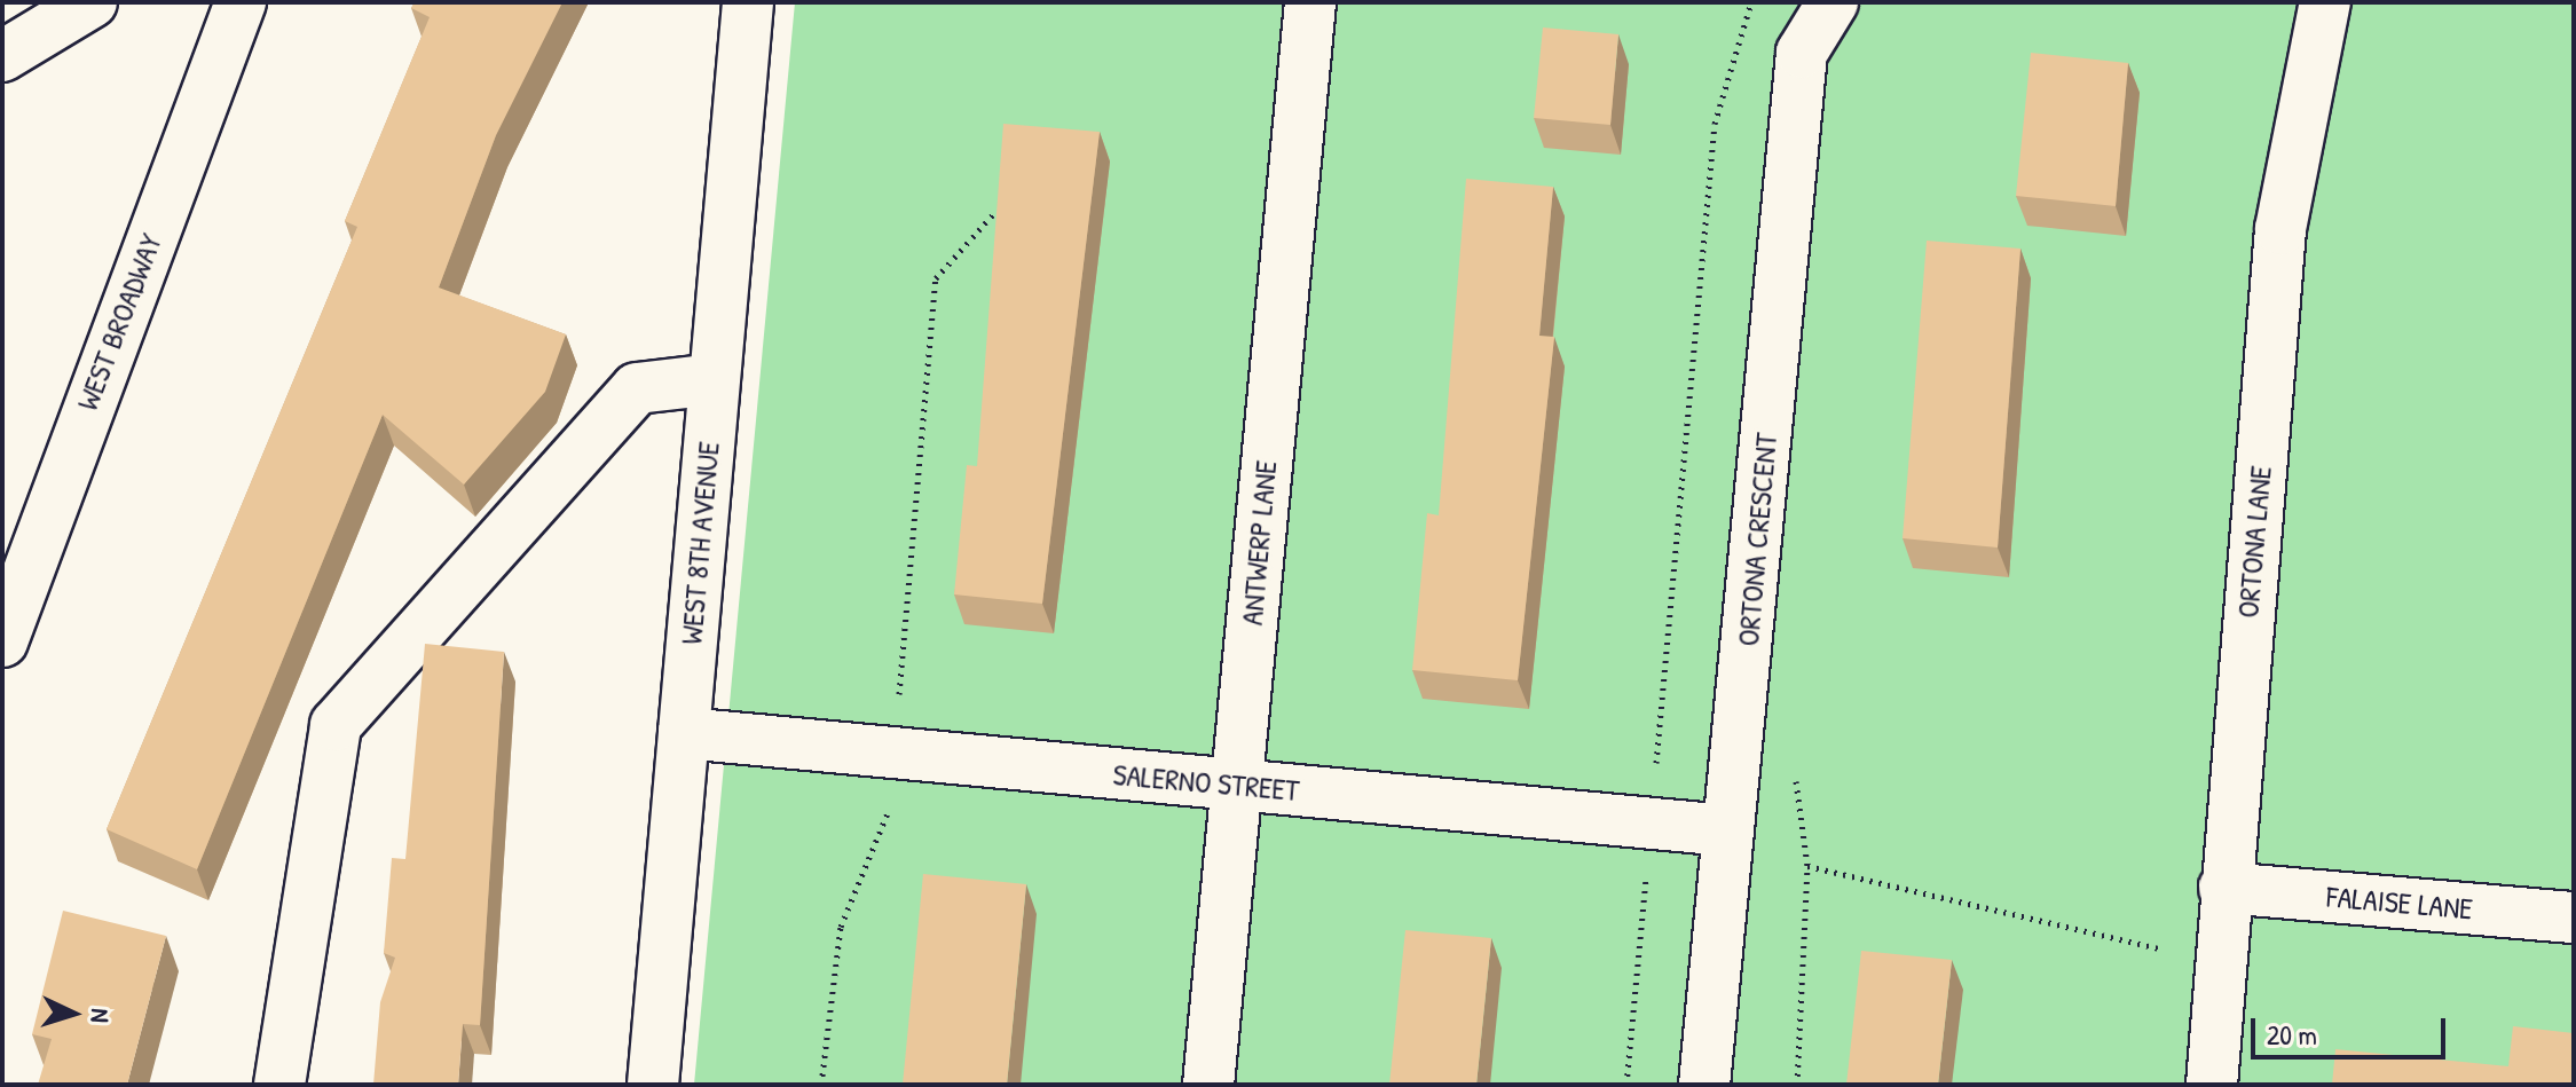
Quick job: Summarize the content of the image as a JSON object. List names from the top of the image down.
{
  "streets": {
    "street": [
      "WEST BROADWAY",
      "ORTONA CRESCENT",
      "ORTONA LANE",
      "WEST 8TH AVENUE",
      "ANTWERP LANE",
      "SALERNO STREET",
      "FALAISE LANE"
    ]
  },
  "crossings": [
    ["ORTONA CRESCENT", "SALERNO STREET"],
    ["ORTONA LANE", "FALAISE LANE"],
    ["WEST 8TH AVENUE", "SALERNO STREET"],
    ["ANTWERP LANE", "SALERNO STREET"]
  ],
  "scale_bar": "20 m",
  "north": "right"
}
